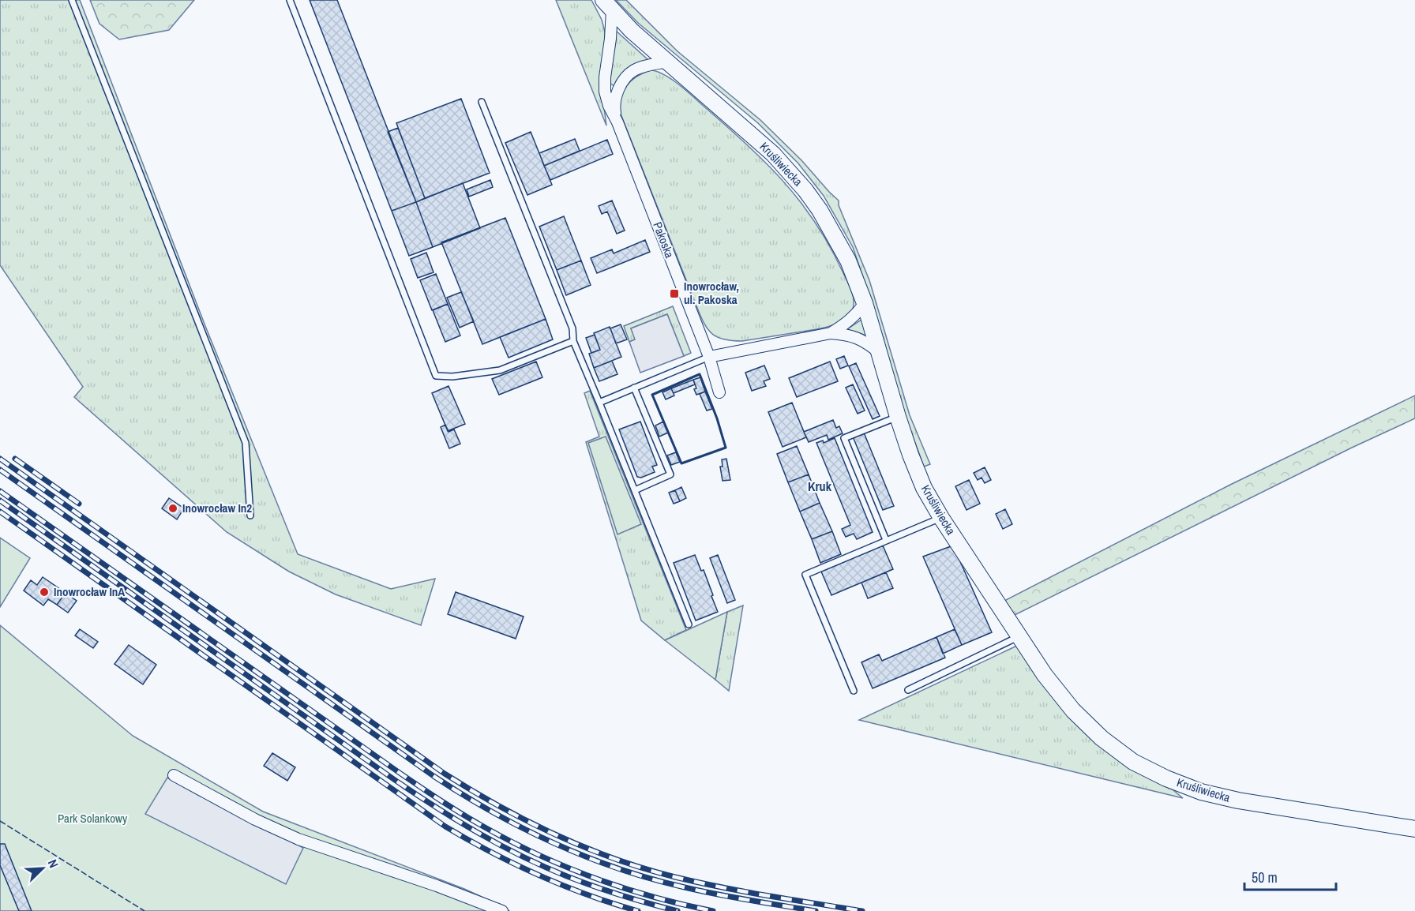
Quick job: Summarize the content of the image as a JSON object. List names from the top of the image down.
{
  "streets": {
    "main road": ["Kruśliwiecka"],
    "street": ["Pakoska"]
  },
  "crossings": [
    ["Kruśliwiecka", "Pakoska"]
  ],
  "districts": ["Kruk"],
  "parks": ["Park Solankowy"],
  "places": {
    "transit": ["Inowrocław, ul. Pakoska"],
    "other": ["Inowrocław In2", "Inowrocław InA"]
  },
  "scale_bar": "50 m",
  "north": "top right"
}
